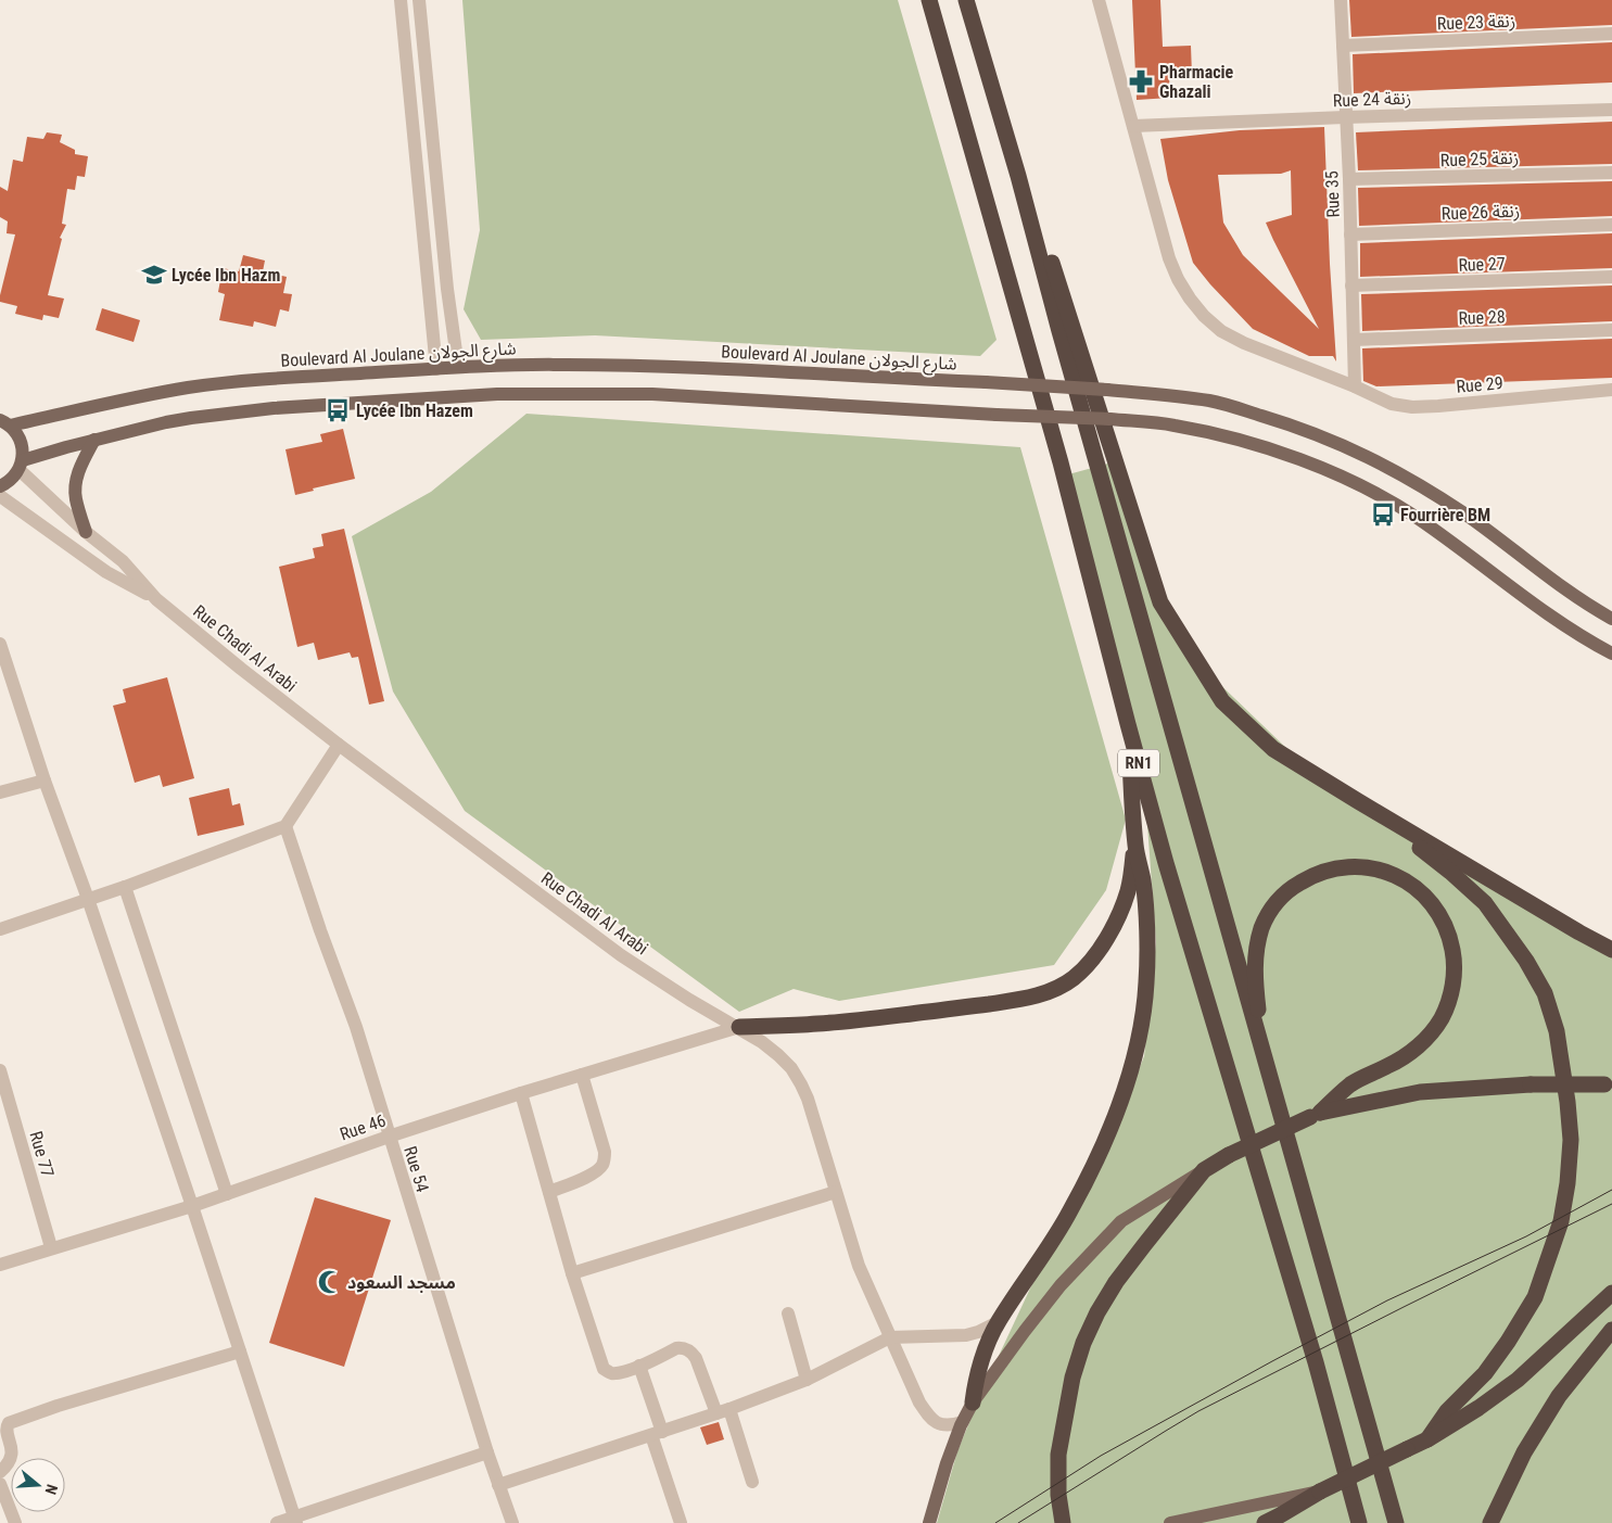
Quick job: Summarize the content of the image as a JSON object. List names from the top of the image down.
{
  "streets": {
    "highway": ["RN1"],
    "main road": ["Boulevard Al Joulane شارع الجولان"],
    "street": [
      "Rue 23 زنقة",
      "Rue 24 زنقة",
      "Rue 25 زنقة",
      "Rue 35",
      "Rue 26 زنقة",
      "Rue 27",
      "Rue 28",
      "Rue 29",
      "Rue Chadi Al Arabi",
      "Rue 46",
      "Rue 77",
      "Rue 54"
    ]
  },
  "crossings": [
    ["Rue 23 زنقة", "Rue 35"],
    ["Rue 24 زنقة", "Rue 35"],
    ["Rue 24 زنقة", "Rue 29"],
    ["Rue 25 زنقة", "Rue 35"],
    ["Rue 35", "Rue 26 زنقة"],
    ["Rue 35", "Rue 27"],
    ["Rue 35", "Rue 28"],
    ["Rue 35", "Rue 29"],
    ["Rue Chadi Al Arabi", "Rue 46"],
    ["Rue 46", "Rue 77"],
    ["Rue 46", "Rue 54"]
  ],
  "places": {
    "pharmacy": ["Pharmacie Ghazali"],
    "school or university": ["Lycée Ibn Hazm"],
    "bus stop": ["Lycée Ibn Hazem", "Fourrière BM"],
    "mosque": ["مسجد السعود"]
  },
  "north": "right"
}
